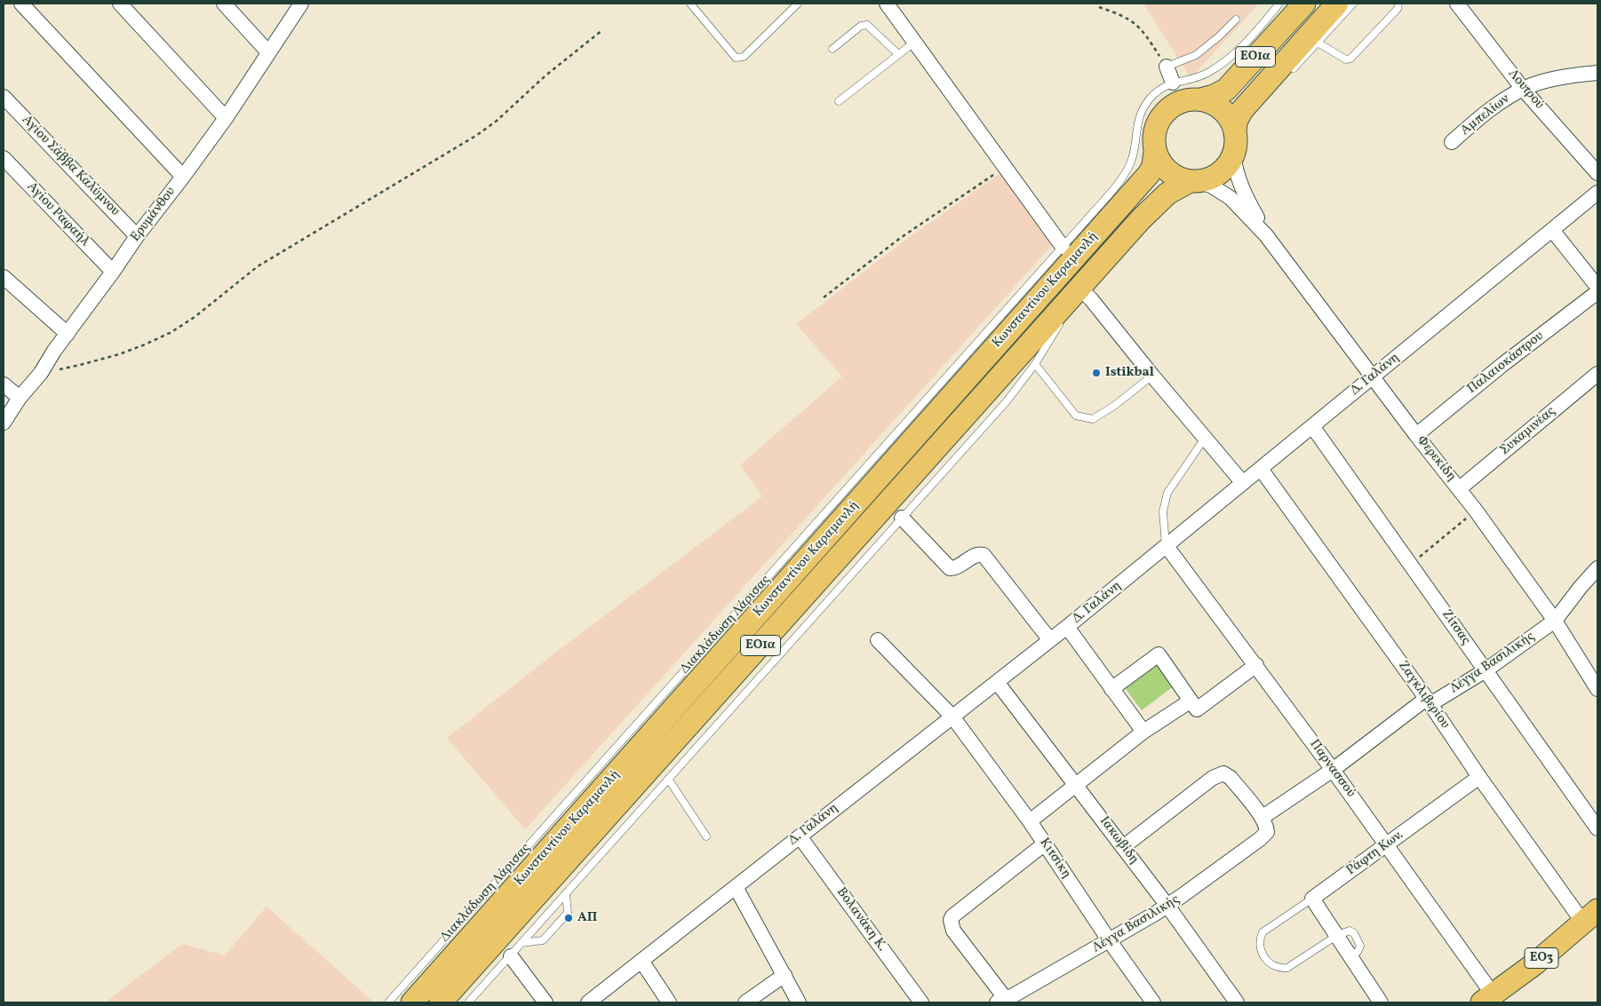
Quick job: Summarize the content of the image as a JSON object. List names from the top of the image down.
{
  "streets": {
    "main road": ["ΕΟ1α", "Κωνσταντίνου Καραμανλή", "ΕΟ3"],
    "street": [
      "Λουτρού",
      "Αμπελίων",
      "Αγίου Σάββα Καλύμνου",
      "Αγίου Ραφαήλ",
      "Ερυμάνθου",
      "Παλαιοκάστρου",
      "Δ. Γαλάνη",
      "Συκαμινέας",
      "Φερεκίδη",
      "Ζίτσας",
      "Λέγγα Βασιλικής",
      "Ζαγκλιβερίου",
      "Παρνασσού",
      "Ιακωβίδη",
      "Ράφτη Κων.",
      "Κιτσίκη",
      "Βολανάκη Κ."
    ],
    "lane": ["Διακλάδωση Λάρισας"]
  },
  "crossings": [
    ["ΕΟ1α", "Κωνσταντίνου Καραμανλή"],
    ["ΕΟ1α", "Φερεκίδη"],
    ["Λουτρού", "Αμπελίων"],
    ["Αγίου Σάββα Καλύμνου", "Ερυμάνθου"],
    ["Αγίου Ραφαήλ", "Ερυμάνθου"],
    ["Κωνσταντίνου Καραμανλή", "Φερεκίδη"],
    ["Παλαιοκάστρου", "Φερεκίδη"],
    ["Δ. Γαλάνη", "Φερεκίδη"],
    ["Δ. Γαλάνη", "Ζίτσας"],
    ["Δ. Γαλάνη", "Ζαγκλιβερίου"],
    ["Δ. Γαλάνη", "Παρνασσού"],
    ["Δ. Γαλάνη", "Ιακωβίδη"],
    ["Δ. Γαλάνη", "Κιτσίκη"],
    ["Δ. Γαλάνη", "Βολανάκη Κ."],
    ["Συκαμινέας", "Φερεκίδη"],
    ["Φερεκίδη", "Λέγγα Βασιλικής"],
    ["Ζίτσας", "Λέγγα Βασιλικής"],
    ["Λέγγα Βασιλικής", "Ζαγκλιβερίου"],
    ["Λέγγα Βασιλικής", "Παρνασσού"],
    ["Λέγγα Βασιλικής", "Ιακωβίδη"],
    ["Λέγγα Βασιλικής", "Κιτσίκη"],
    ["Ζαγκλιβερίου", "Ράφτη Κων."],
    ["Ζαγκλιβερίου", "ΕΟ3"],
    ["Παρνασσού", "Ράφτη Κων."],
    ["Παρνασσού", "ΕΟ3"]
  ],
  "places": ["Istikbal", "ΑΠ"]
}
